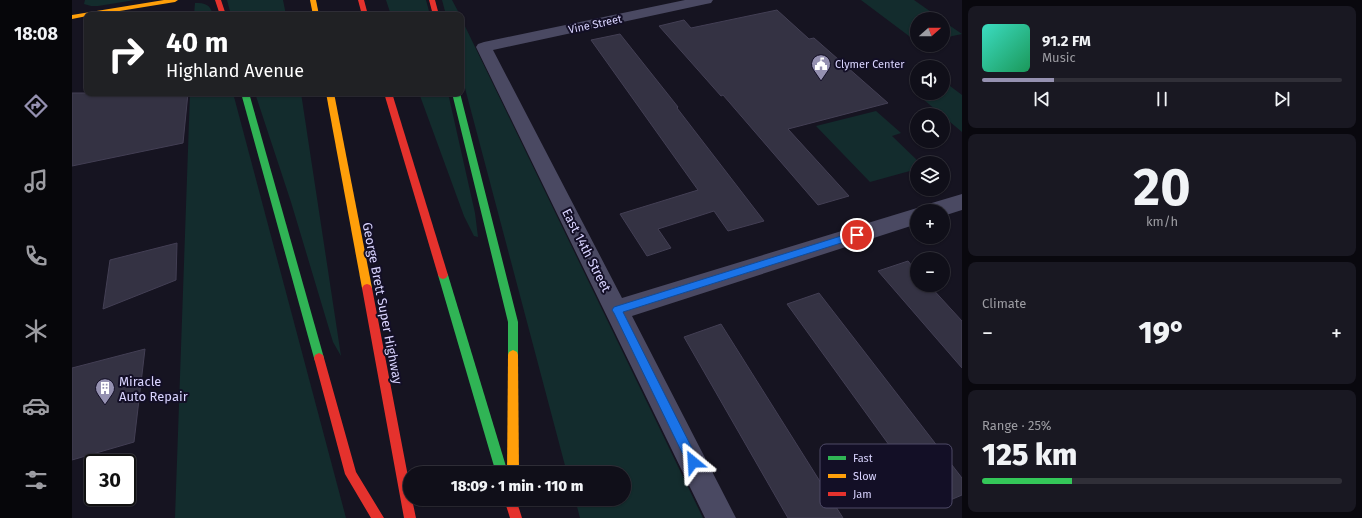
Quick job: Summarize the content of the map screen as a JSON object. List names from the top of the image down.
{
  "streets": {
    "main road": ["George Brett Super Highway"],
    "street": ["Vine Street", "East 14th Street"]
  },
  "crossings": [
    ["Vine Street", "East 14th Street"]
  ],
  "places": {
    "public building": ["Clymer Center"],
    "building": ["Miracle Auto Repair"]
  },
  "legend": ["Fast", "Slow", "Jam"],
  "north": "right",
  "page": {
    "tabs": "18:08",
    "map_buttons": ["+", "−"],
    "turn": ["40 m", "Highland Avenue"],
    "song": ["91.2 FM", "Music"],
    "tile": [
      ["20", "km/h"],
      "Climate",
      ["Range · 25%", "125 km"]
    ],
    "heat": ["−", "19°", "+"],
    "limit": "30",
    "trip": "18:09 · 1 min · 110 m"
  }
}
